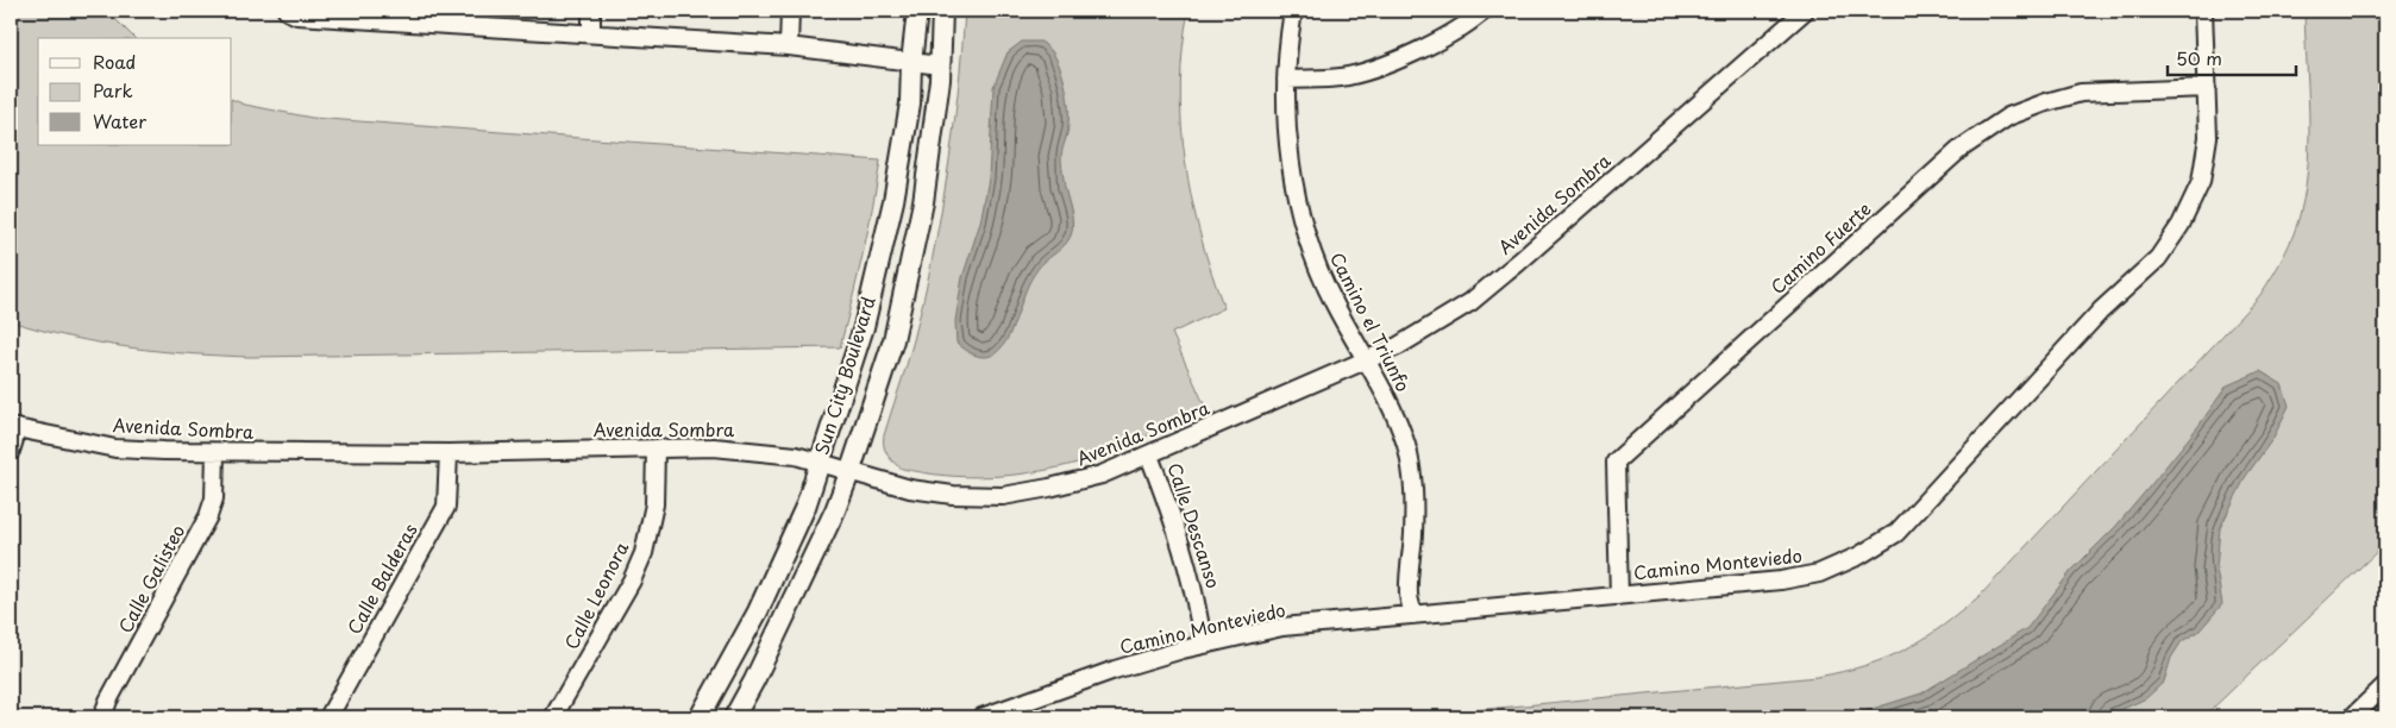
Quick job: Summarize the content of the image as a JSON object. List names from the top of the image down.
{
  "streets": {
    "street": [
      "Avenida Sombra",
      "Camino Fuerte",
      "Camino el Triunfo",
      "Sun City Boulevard",
      "Calle Descanso",
      "Camino Monteviedo",
      "Calle Galisteo",
      "Calle Balderas",
      "Calle Leonora"
    ]
  },
  "crossings": [
    ["Avenida Sombra", "Camino el Triunfo"],
    ["Avenida Sombra", "Sun City Boulevard"],
    ["Avenida Sombra", "Calle Descanso"],
    ["Avenida Sombra", "Calle Galisteo"],
    ["Avenida Sombra", "Calle Balderas"],
    ["Avenida Sombra", "Calle Leonora"],
    ["Camino Fuerte", "Camino Monteviedo"],
    ["Camino el Triunfo", "Camino Monteviedo"],
    ["Calle Descanso", "Camino Monteviedo"]
  ],
  "legend": ["Road", "Park", "Water"],
  "scale_bar": "50 m"
}
